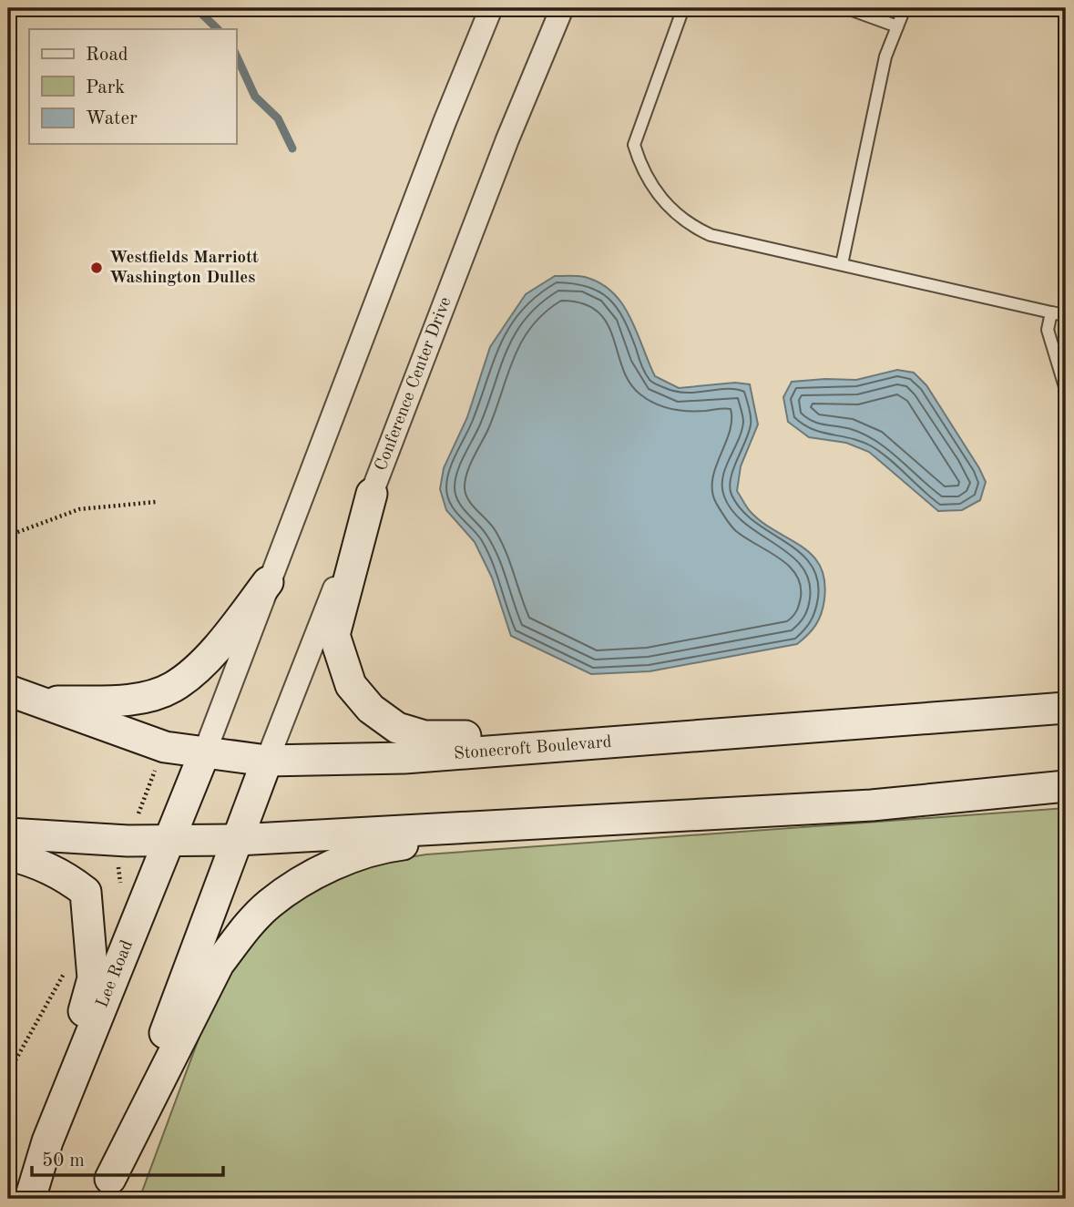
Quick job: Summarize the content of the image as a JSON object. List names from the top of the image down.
{
  "streets": {
    "main road": ["Stonecroft Boulevard", "Lee Road"],
    "street": ["Conference Center Drive"]
  },
  "crossings": [
    ["Conference Center Drive", "Stonecroft Boulevard"],
    ["Stonecroft Boulevard", "Lee Road"]
  ],
  "places": ["Westfields Marriott Washington Dulles"],
  "legend": ["Road", "Park", "Water"],
  "scale_bar": "50 m"
}
